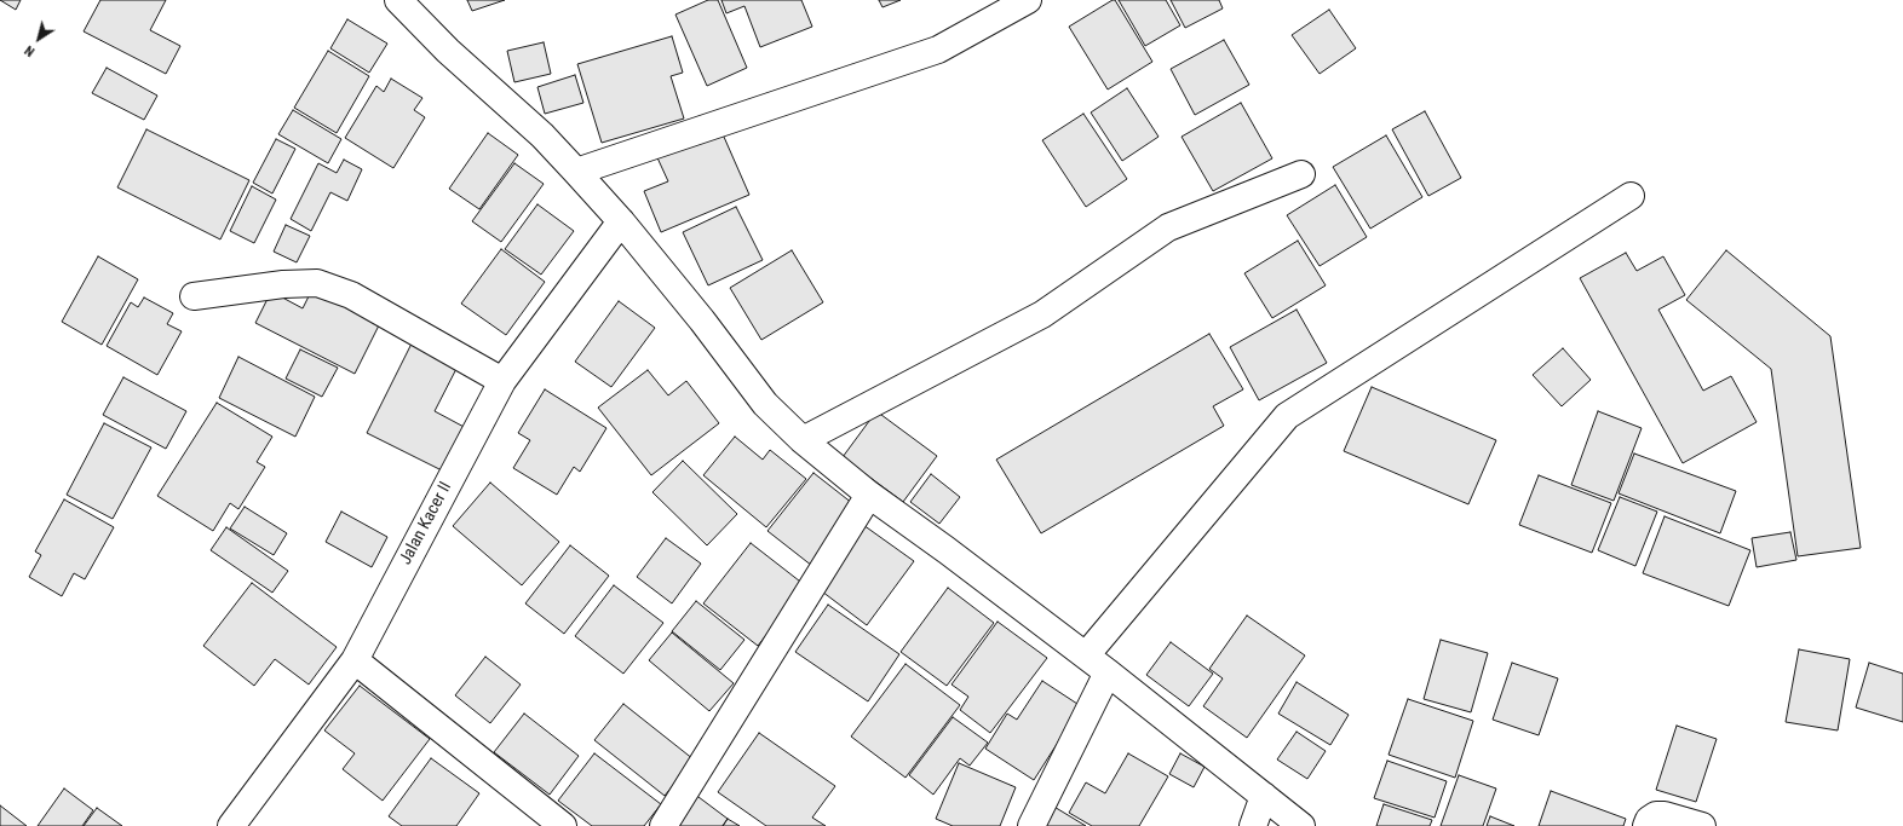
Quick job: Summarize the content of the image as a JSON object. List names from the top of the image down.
{
  "streets": {
    "street": ["Jalan Kacer II"]
  },
  "north": "bottom left"
}
